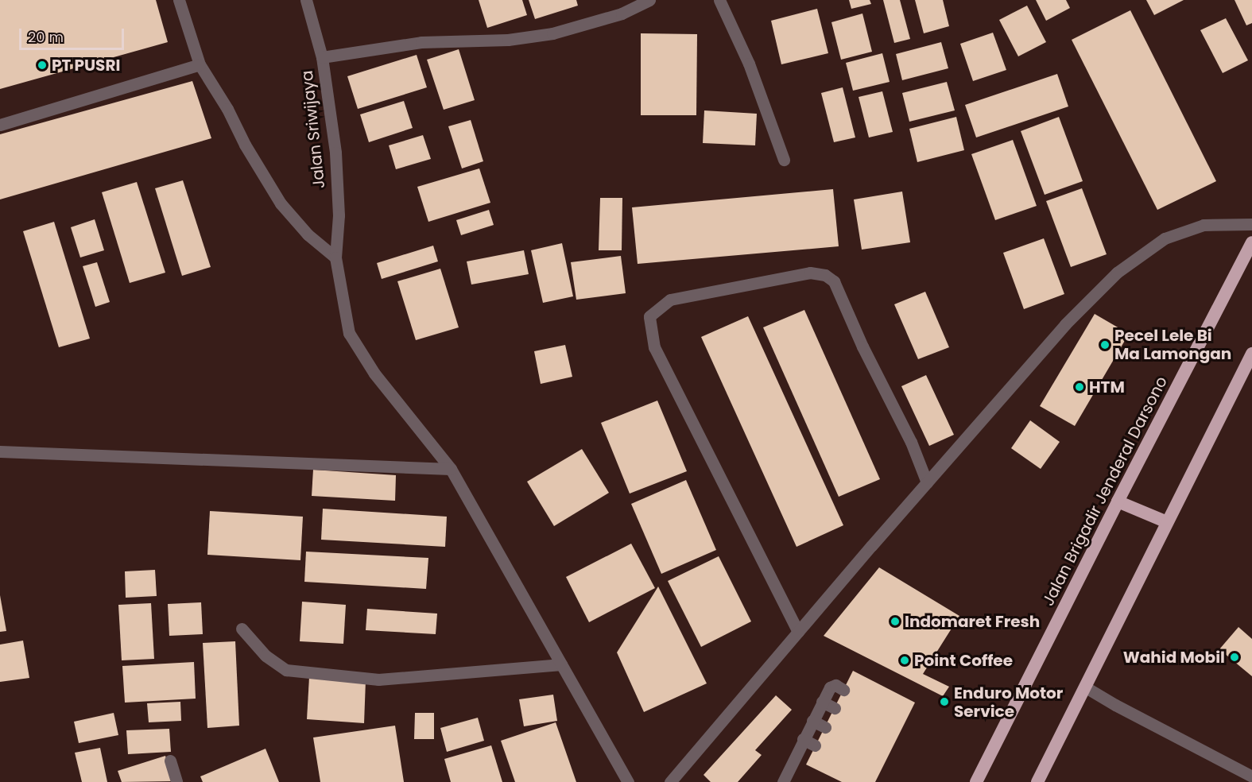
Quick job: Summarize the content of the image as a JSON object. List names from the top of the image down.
{
  "streets": {
    "highway": ["Jalan Brigadir Jenderal Darsono"],
    "street": ["Jalan Sriwijaya"]
  },
  "places": [
    "PT PUSRI",
    "Pecel Lele Bi Ma Lamongan",
    "HTM",
    "Indomaret Fresh",
    "Wahid Mobil",
    "Point Coffee",
    "Enduro Motor Service"
  ],
  "scale_bar": "20 m"
}
